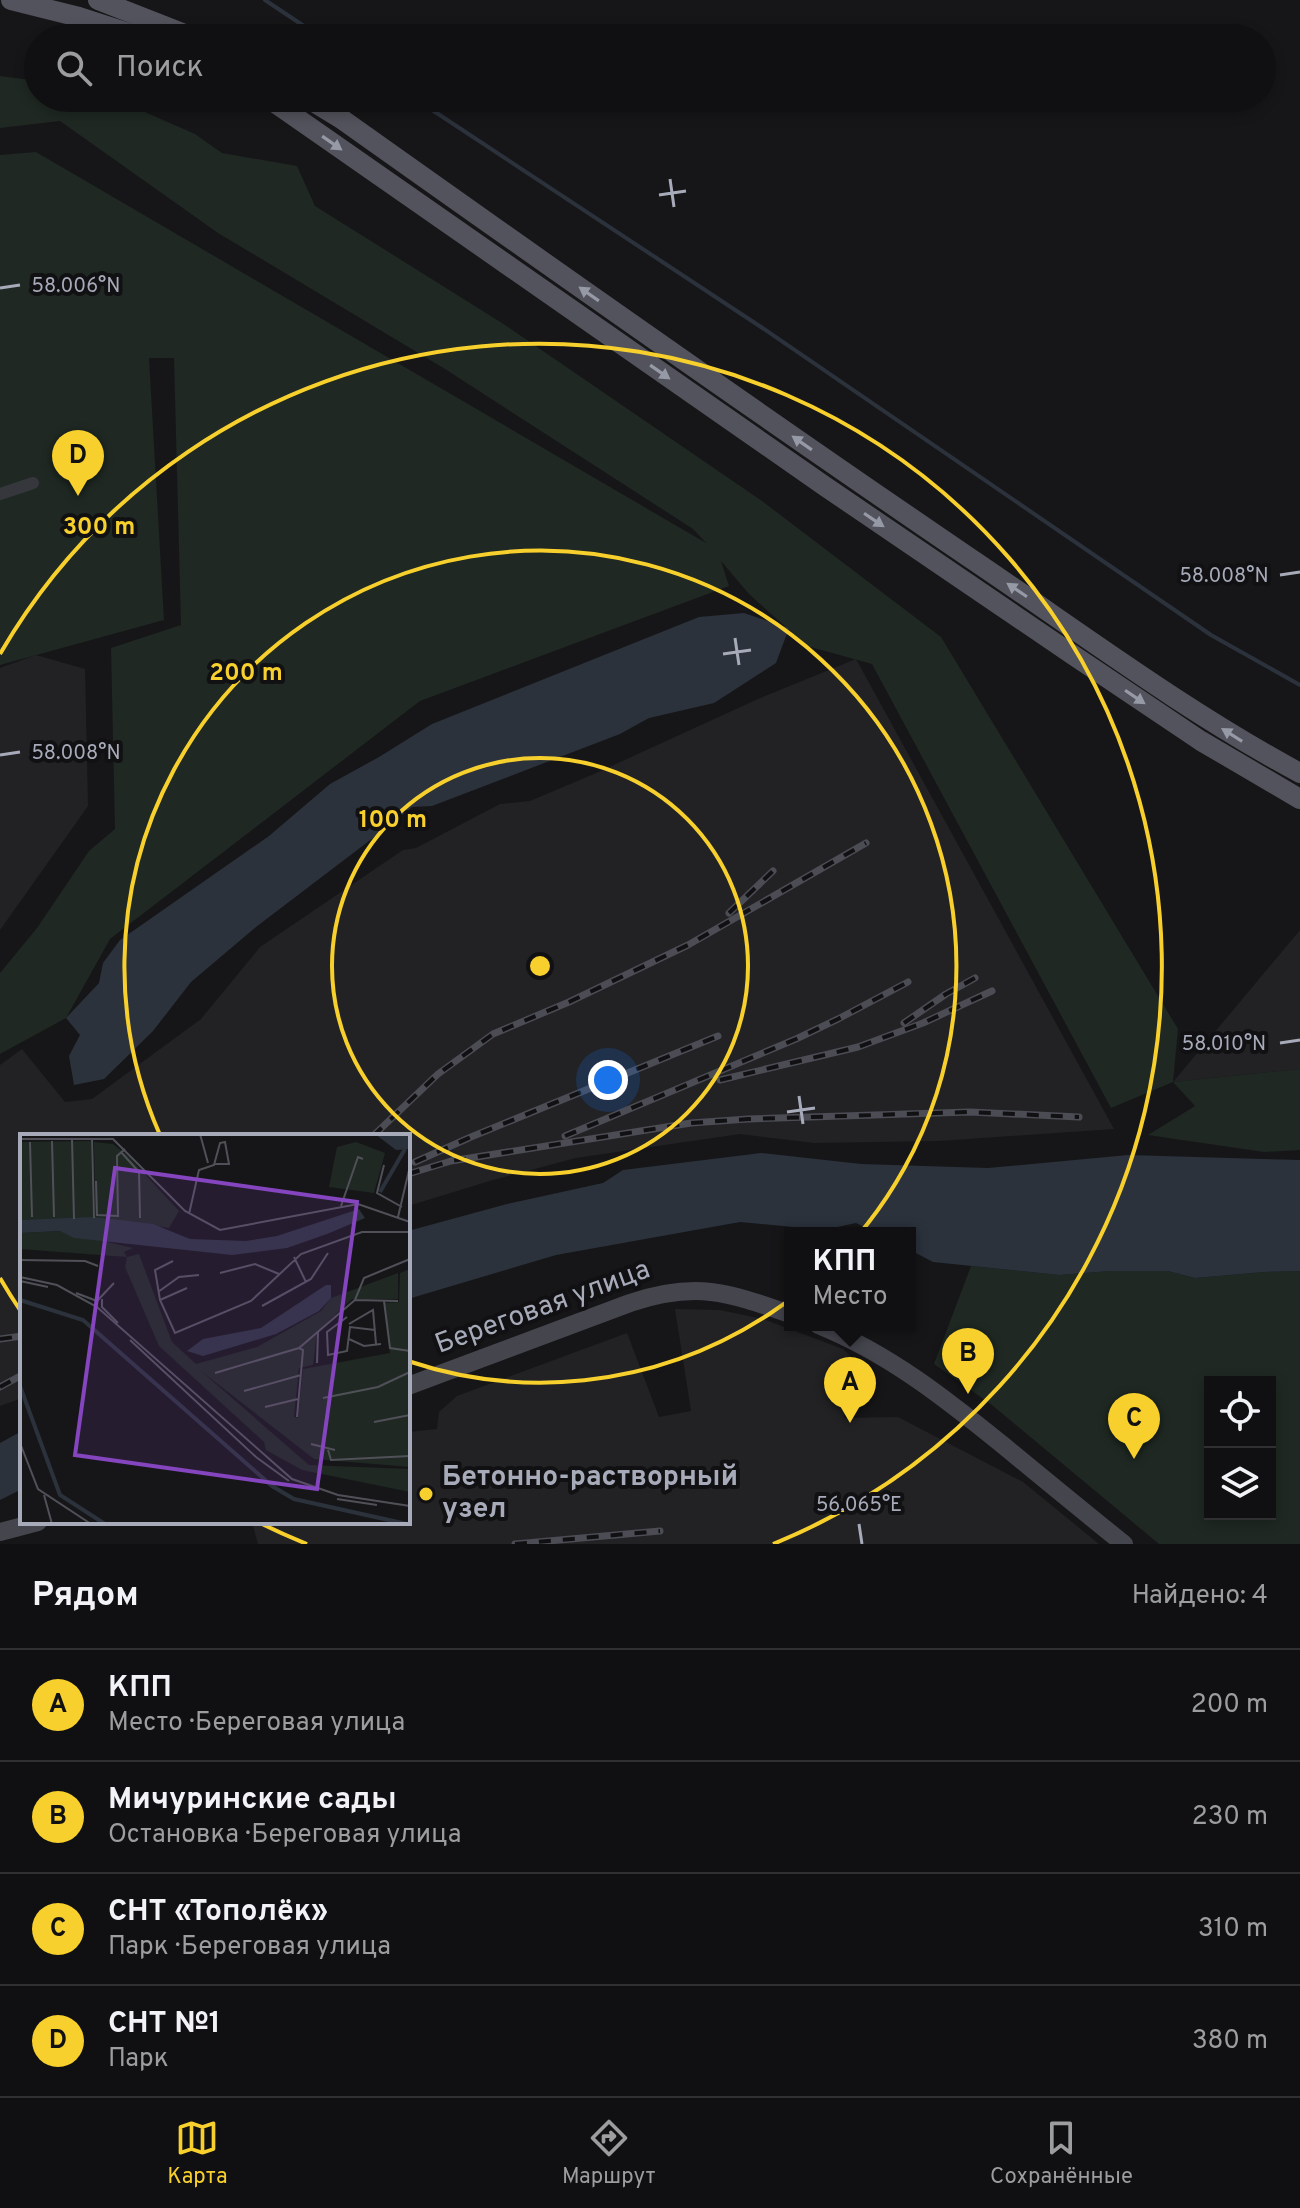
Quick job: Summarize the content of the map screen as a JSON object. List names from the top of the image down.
{
  "streets": {
    "street": ["Береговая улица"]
  },
  "places": ["Бетонно-растворный узел"],
  "page": {
    "search": "Поиск",
    "pins": [
      "D",
      "B",
      "A",
      "C"
    ],
    "popup": ["КПП", "Место"],
    "heading": ["Рядом", "Найдено: 4"],
    "list": [
      {
        "mark": "A",
        "name": "КПП",
        "note": "Место · Береговая улица",
        "value": "200 m"
      },
      {
        "mark": "B",
        "name": "Мичуринские сады",
        "note": "Остановка · Береговая улица",
        "value": "230 m"
      },
      {
        "mark": "C",
        "name": "СНТ «Тополёк»",
        "note": "Парк · Береговая улица",
        "value": "310 m"
      },
      {
        "mark": "D",
        "name": "СНТ №1",
        "note": "Парк",
        "value": "380 m"
      }
    ],
    "nav": ["Карта", "Маршрут", "Сохранённые"]
  },
  "coordinates": [
    "58.006°N",
    "58.008°N",
    "58.010°N",
    "56.065°E"
  ],
  "rings": ["300 m", "200 m", "100 m"]
}
